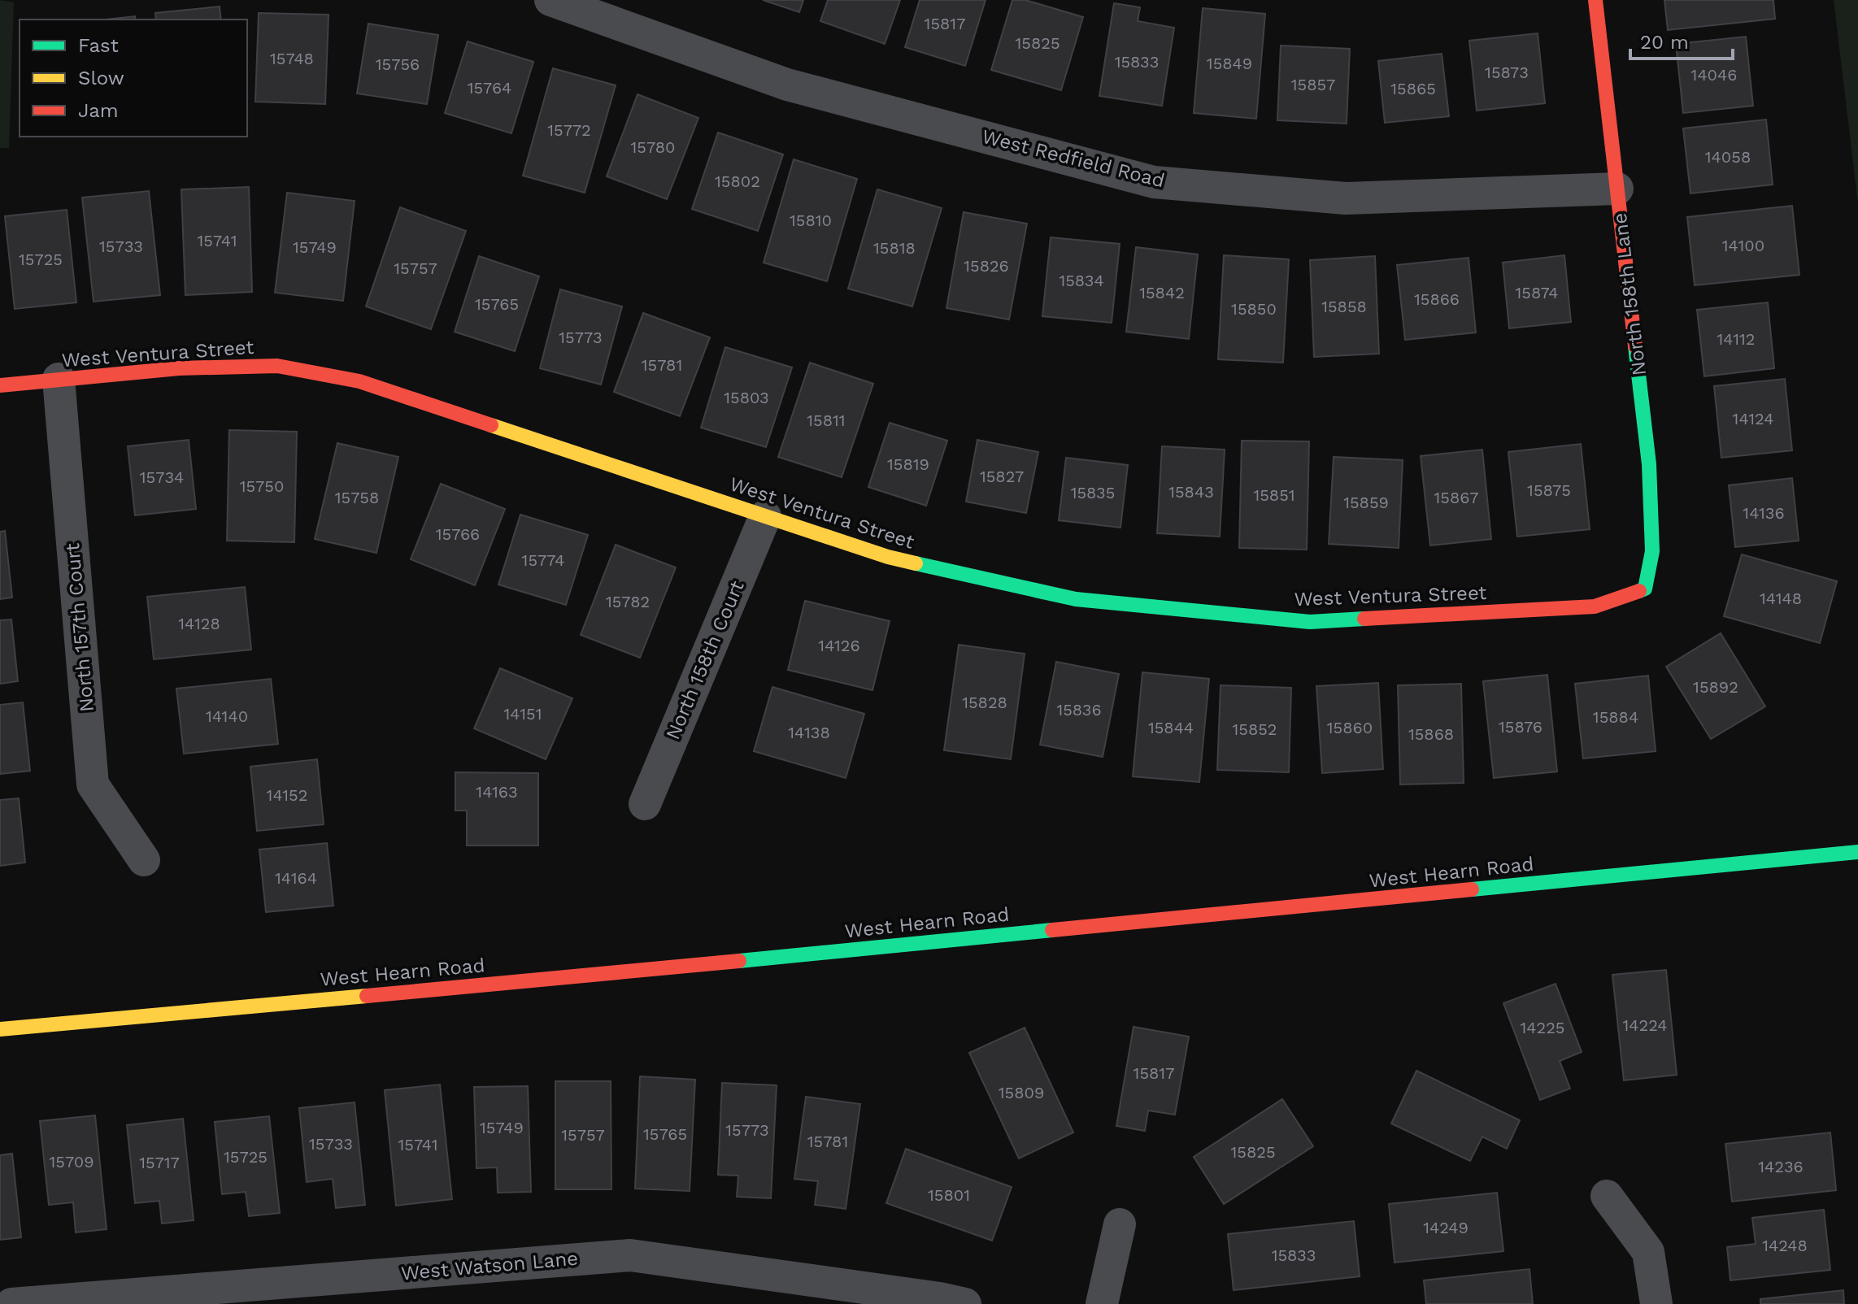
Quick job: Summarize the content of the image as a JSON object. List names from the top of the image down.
{
  "streets": {
    "street": [
      "West Redfield Road",
      "North 158th Lane",
      "West Ventura Street",
      "North 157th Court",
      "North 158th Court",
      "West Hearn Road",
      "West Watson Lane"
    ]
  },
  "crossings": [
    ["West Redfield Road", "North 158th Lane"],
    ["North 158th Lane", "West Ventura Street"],
    ["West Ventura Street", "North 157th Court"],
    ["West Ventura Street", "North 158th Court"]
  ],
  "house_numbers": [
    "15817",
    "15825",
    "15748",
    "15833",
    "15849",
    "15756",
    "15873",
    "14046",
    "15857",
    "15764",
    "15865",
    "15772",
    "15780",
    "14058",
    "15802",
    "15810",
    "15741",
    "14100",
    "15733",
    "15749",
    "15818",
    "15725",
    "15826",
    "15757",
    "15834",
    "15842",
    "15874",
    "15866",
    "15765",
    "15858",
    "15850",
    "15773",
    "14112",
    "15781",
    "15803",
    "14124",
    "15811",
    "15819",
    "15827",
    "15734",
    "15750",
    "15875",
    "15843",
    "15835",
    "15851",
    "15758",
    "15867",
    "15859",
    "14136",
    "15766",
    "15774",
    "14148",
    "15782",
    "14128",
    "14126",
    "15892",
    "15828",
    "15836",
    "14151",
    "14140",
    "15884",
    "15876",
    "15844",
    "15860",
    "15852",
    "14138",
    "15868",
    "14163",
    "14152",
    "14164",
    "14224",
    "14225",
    "15817",
    "15809",
    "15749",
    "15773",
    "15765",
    "15757",
    "15781",
    "15733",
    "15741",
    "15825",
    "15725",
    "15709",
    "15717",
    "14236",
    "15801",
    "14249",
    "14248",
    "15833"
  ],
  "legend": ["Fast", "Slow", "Jam"],
  "scale_bar": "20 m"
}
